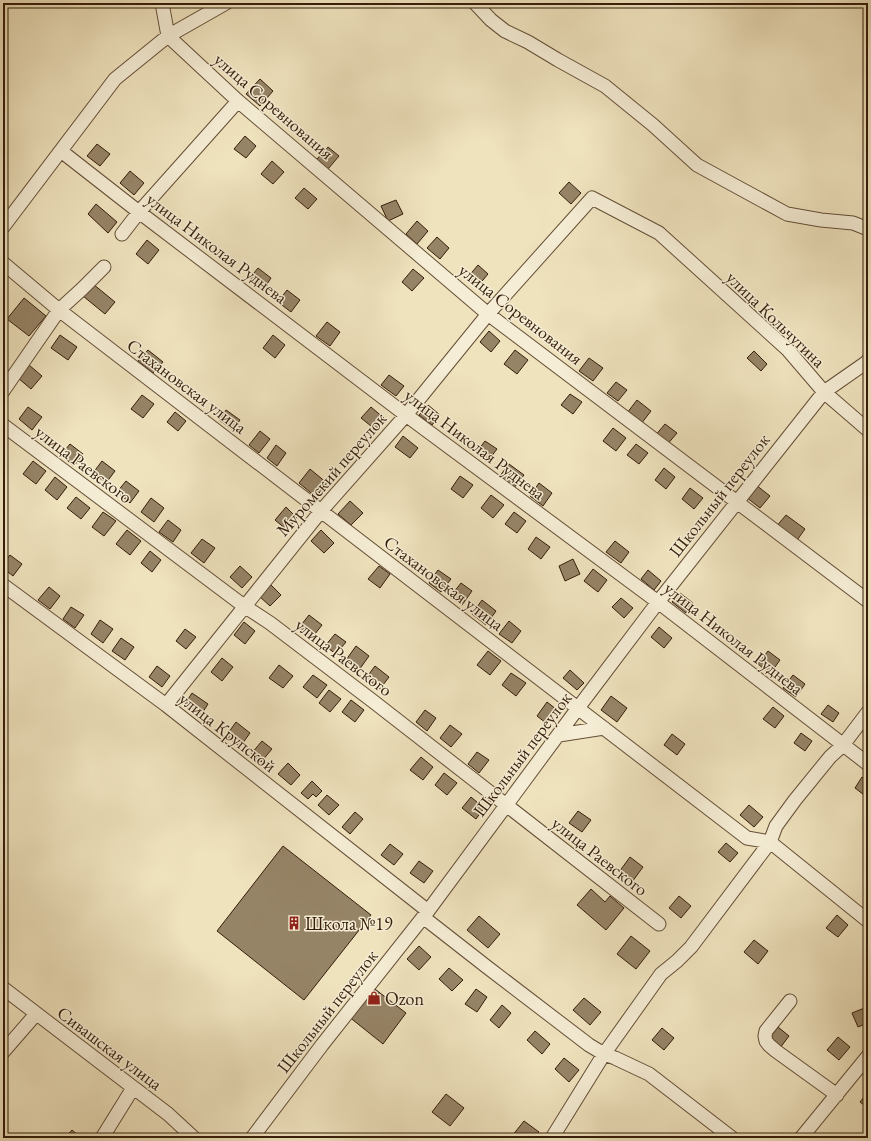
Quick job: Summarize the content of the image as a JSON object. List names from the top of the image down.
{
  "streets": {
    "street": [
      "улица Соревнования",
      "улица Николая Руднева",
      "улица Кольчугина",
      "Стахановская улица",
      "улица Раевского",
      "Муромский переулок",
      "Школьный переулок",
      "улица Крупской",
      "Сивашская улица"
    ]
  },
  "crossings": [
    ["улица Соревнования", "Муромский переулок"],
    ["улица Соревнования", "Школьный переулок"],
    ["улица Николая Руднева", "Муромский переулок"],
    ["улица Николая Руднева", "Школьный переулок"],
    ["улица Кольчугина", "Муромский переулок"],
    ["улица Кольчугина", "Школьный переулок"],
    ["Стахановская улица", "Муромский переулок"],
    ["Стахановская улица", "Школьный переулок"],
    ["улица Раевского", "Муромский переулок"],
    ["улица Раевского", "Школьный переулок"],
    ["Муромский переулок", "улица Крупской"],
    ["Школьный переулок", "улица Крупской"]
  ],
  "places": {
    "building": ["Школа №19"],
    "shop": ["Ozon"]
  }
}
